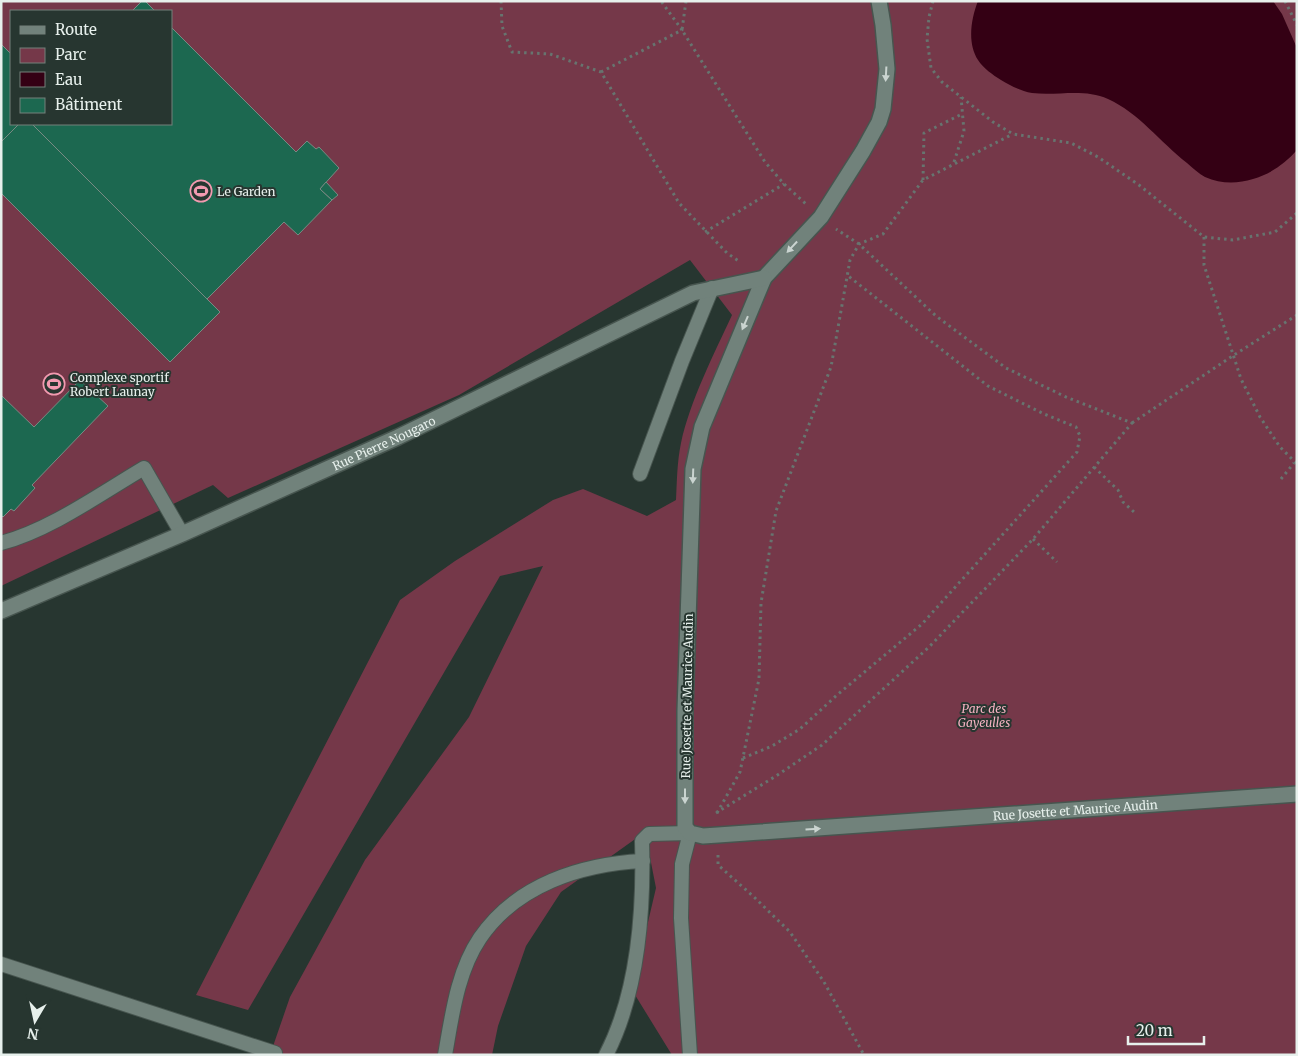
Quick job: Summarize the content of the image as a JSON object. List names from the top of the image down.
{
  "streets": {
    "street": ["Rue Pierre Nougaro", "Rue Josette et Maurice Audin"]
  },
  "crossings": [
    ["Rue Pierre Nougaro", "Rue Josette et Maurice Audin"]
  ],
  "parks": ["Parc des Gayeulles"],
  "places": {
    "sports": ["Le Garden", "Complexe sportif Robert Launay"]
  },
  "legend": [
    "Route",
    "Parc",
    "Eau",
    "Bâtiment"
  ],
  "scale_bar": "20 m",
  "north": "bottom"
}
